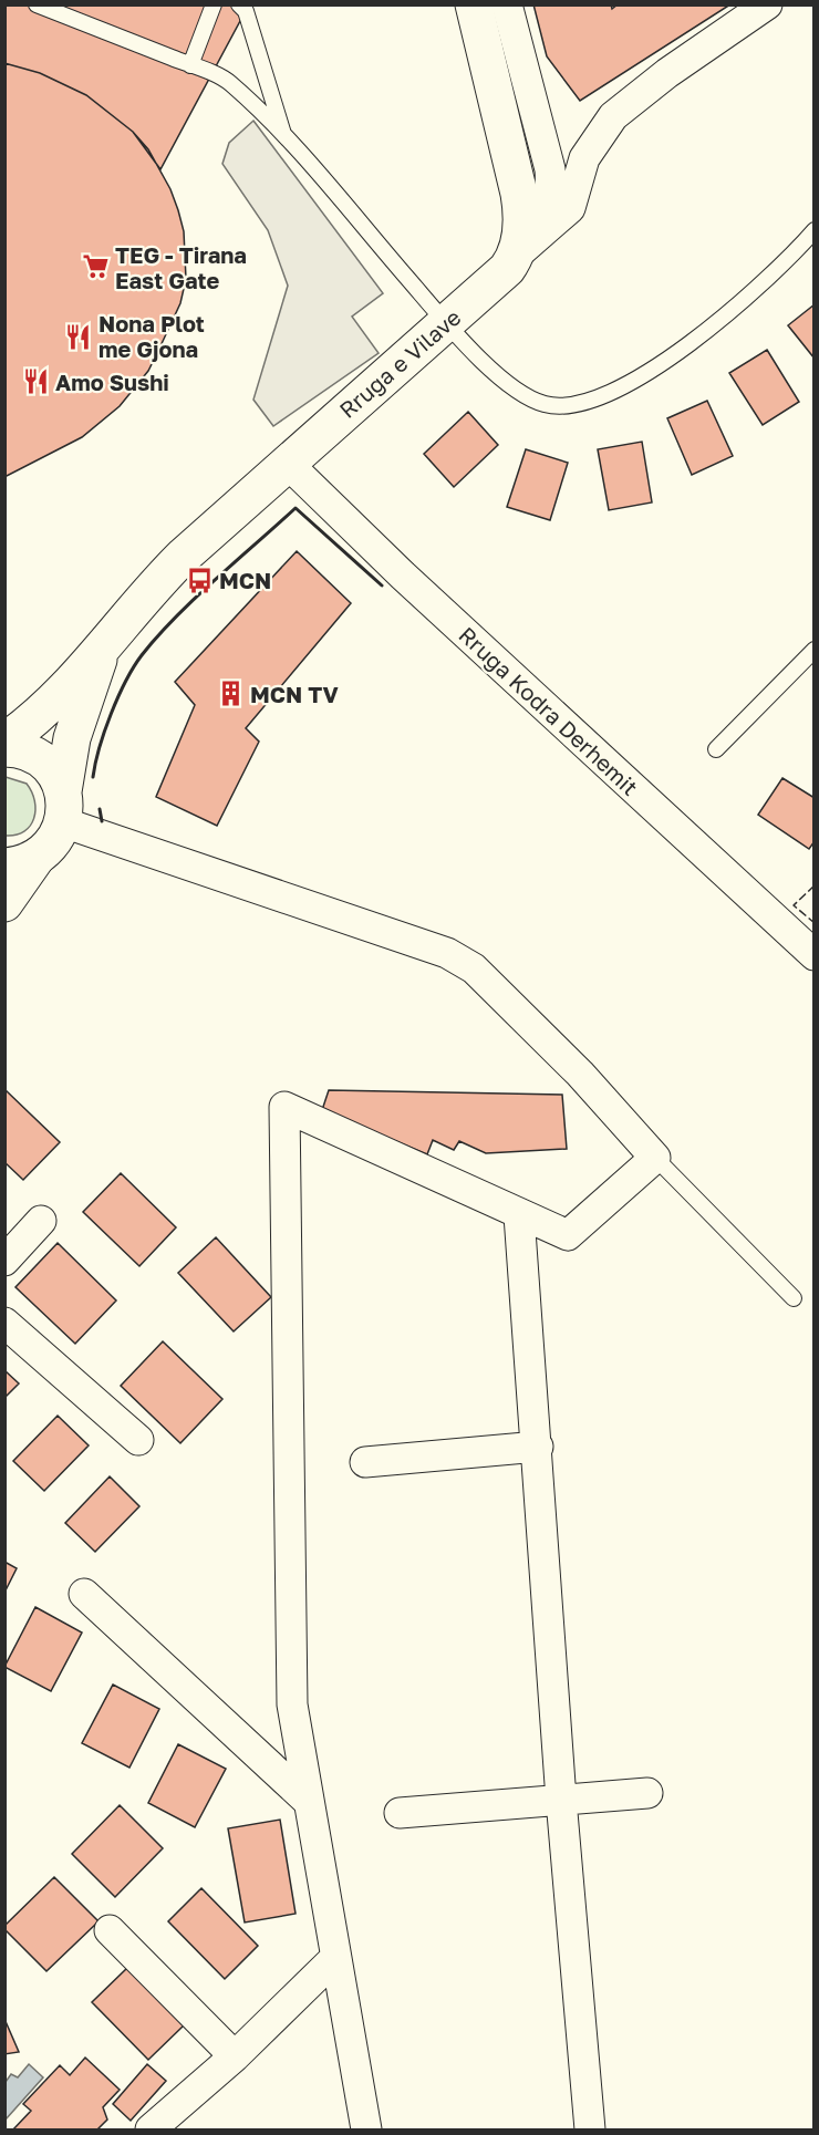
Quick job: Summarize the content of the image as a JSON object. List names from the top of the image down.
{
  "streets": {
    "main road": ["Rruga e Vilave"],
    "street": ["Rruga Kodra Derhemit"]
  },
  "crossings": [
    ["Rruga e Vilave", "Rruga Kodra Derhemit"]
  ],
  "places": {
    "supermarket": ["TEG - Tirana East Gate"],
    "restaurant": ["Nona Plot me Gjona", "Amo Sushi"],
    "bus stop": ["MCN"],
    "building": ["MCN TV"]
  }
}
